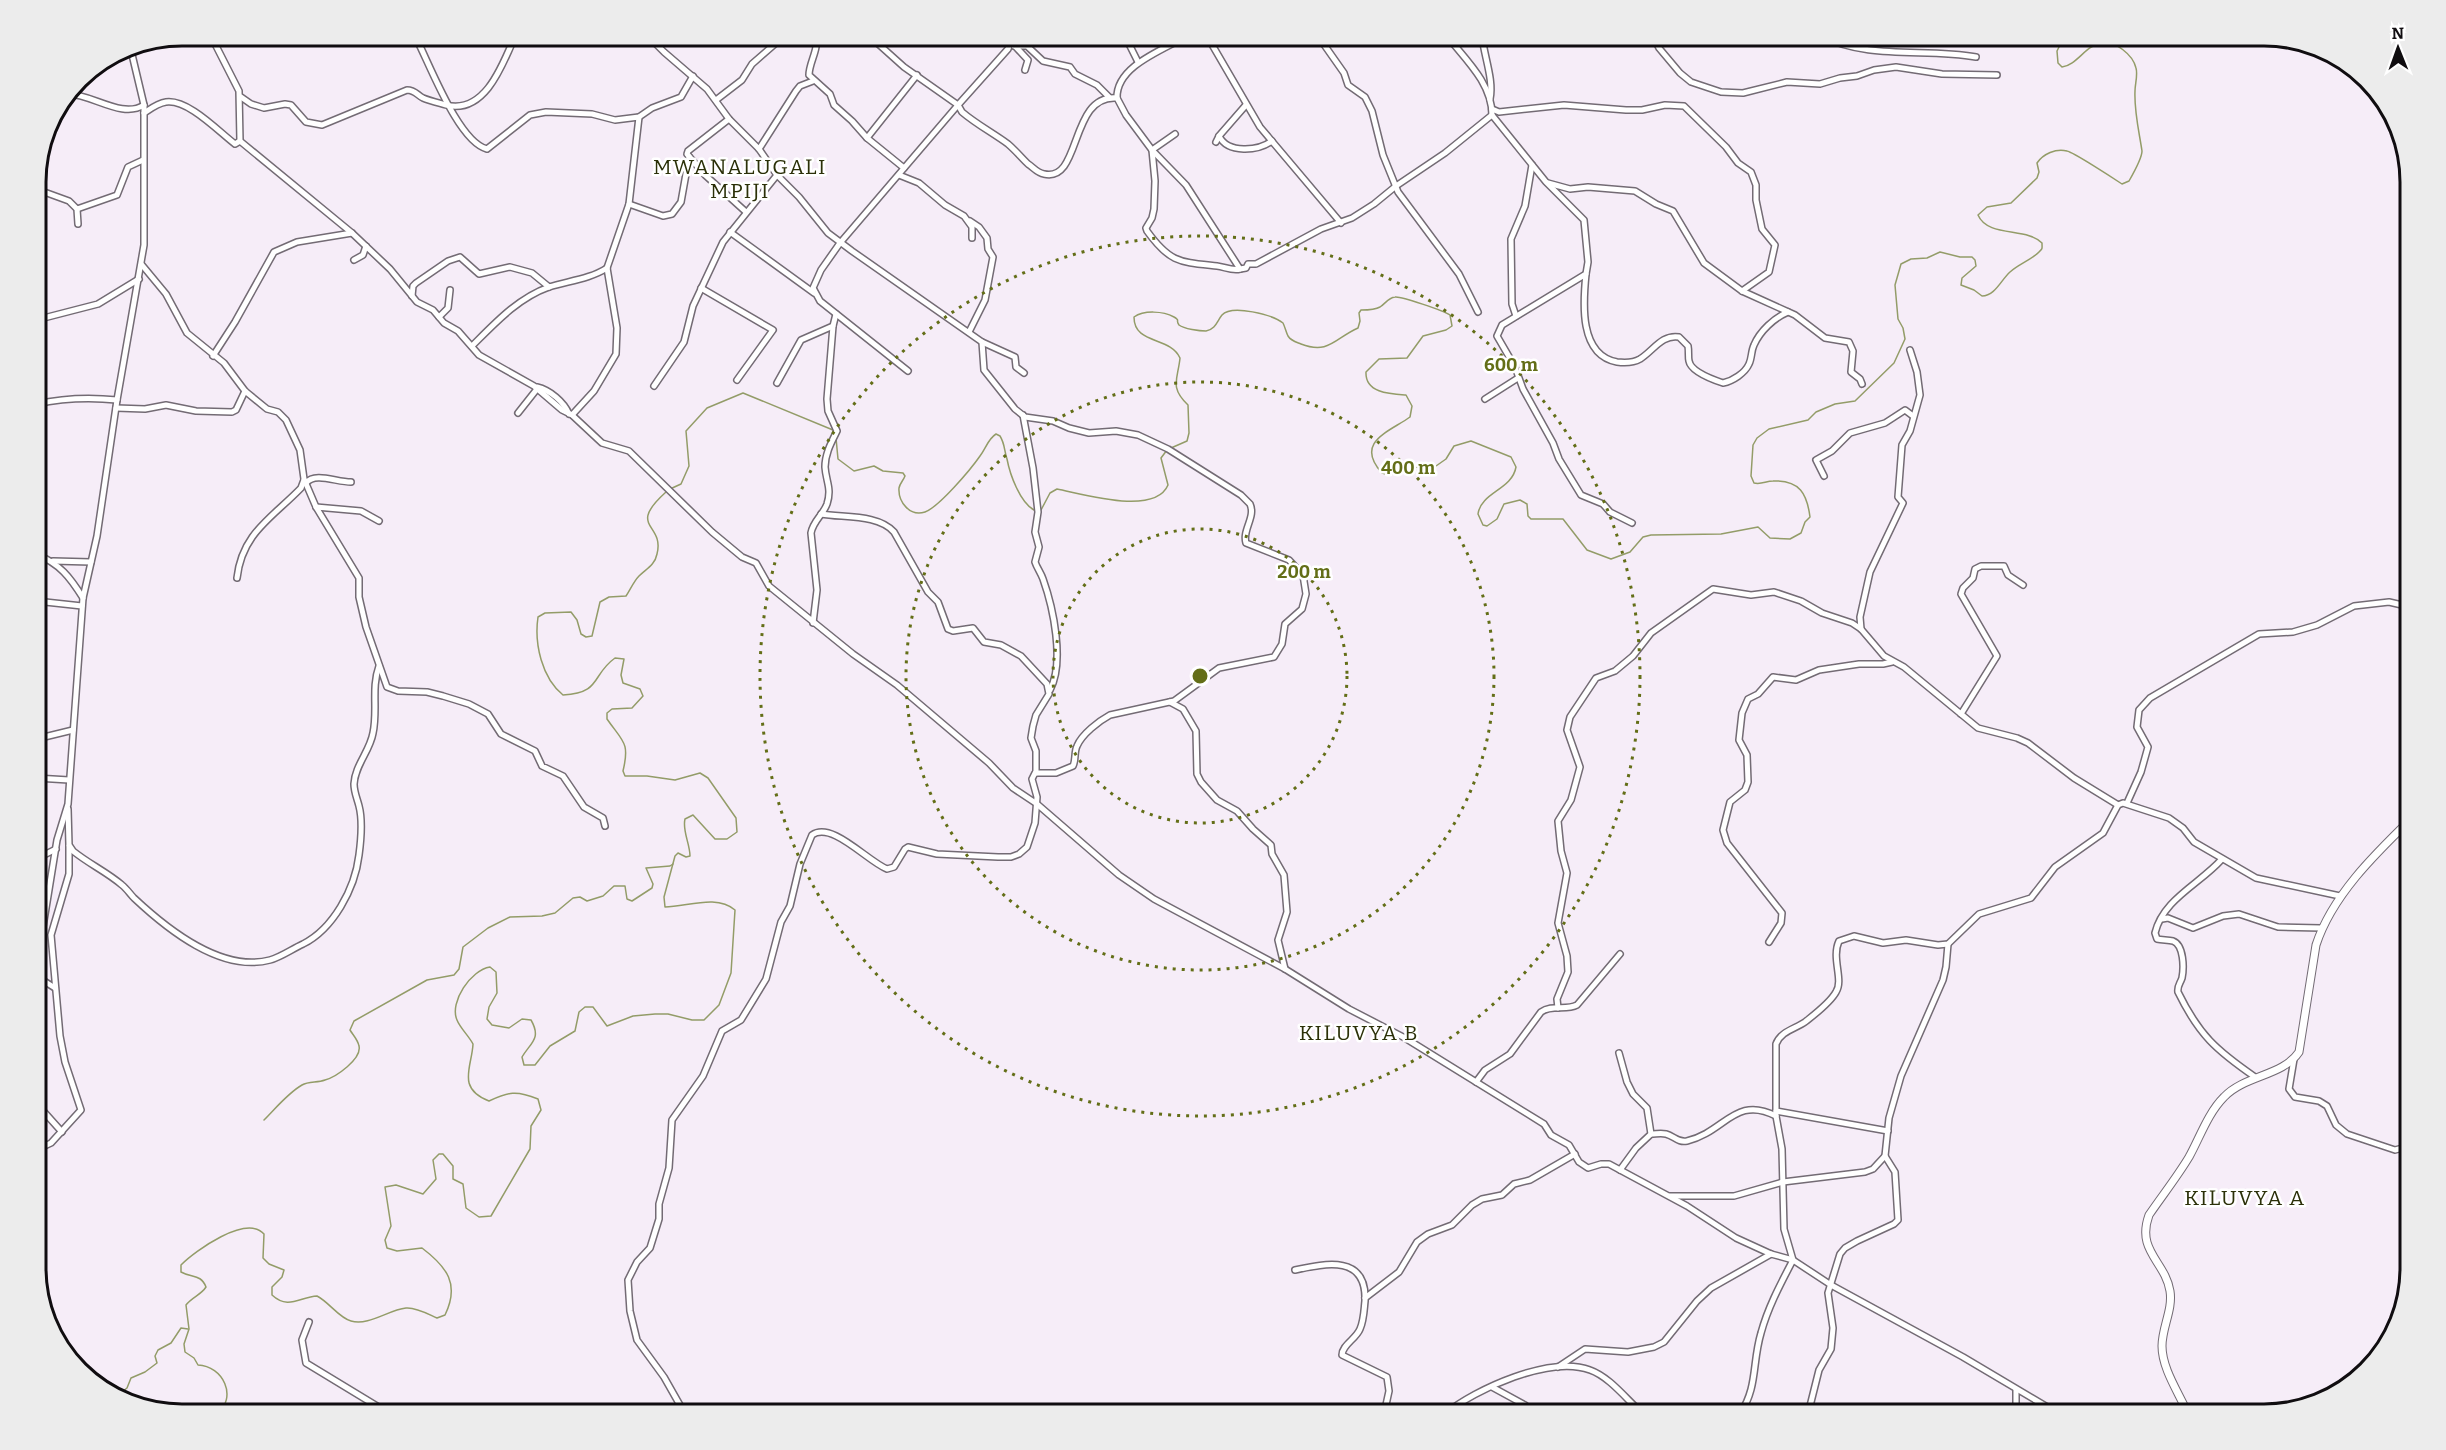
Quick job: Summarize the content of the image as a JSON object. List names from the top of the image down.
{
  "districts": ["MWANALUGALI MPIJI", "KILUVYA B", "KILUVYA A"],
  "north": "top",
  "rings": ["600 m", "400 m", "200 m"]
}
